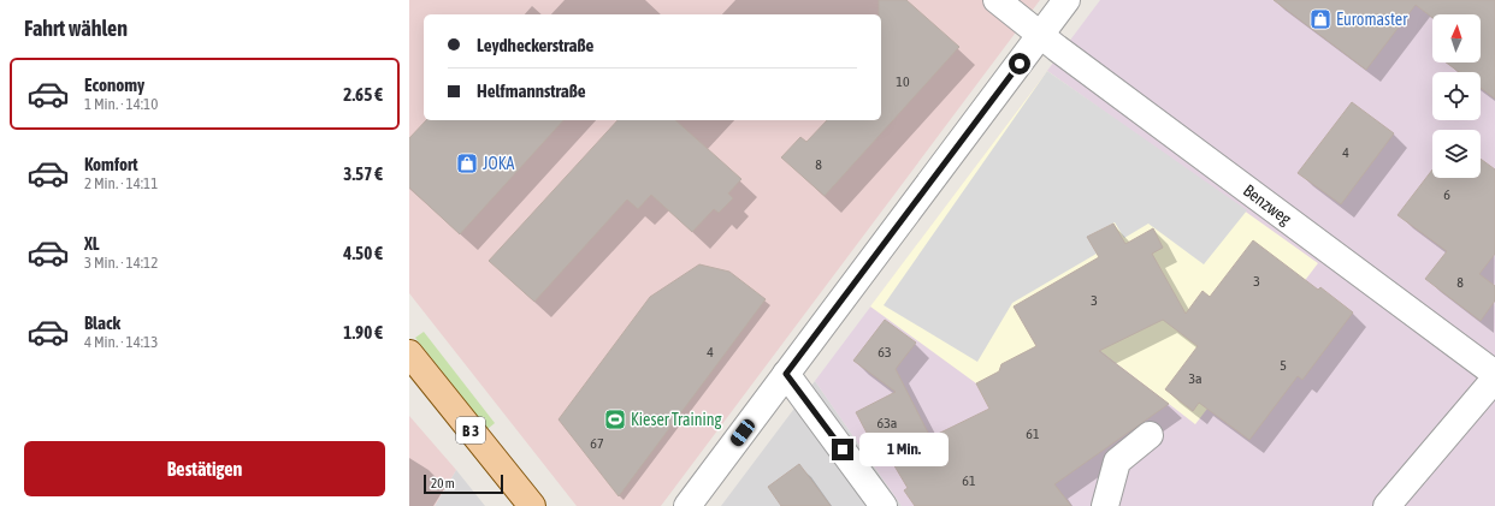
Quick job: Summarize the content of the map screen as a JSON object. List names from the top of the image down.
{
  "streets": {
    "main road": ["B 3"],
    "street": ["Benzweg"]
  },
  "places": {
    "shop": ["Euromaster", "JOKA"],
    "sports": ["Kieser Training"]
  },
  "house_numbers": [
    "10",
    "4",
    "8",
    "6",
    "3",
    "8",
    "3",
    "4",
    "63",
    "5",
    "3a",
    "63a",
    "61",
    "67",
    "61"
  ],
  "scale_bar": "20 m",
  "north": "top",
  "page": {
    "heading": "Fahrt wählen",
    "banner": ["Leydheckerstraße", "Helfmannstraße"],
    "list": [
      {
        "name": "Economy",
        "note": "1 Min. · 14:10",
        "value": "2.65 €"
      },
      {
        "name": "Komfort",
        "note": "2 Min. · 14:11",
        "value": "3.57 €"
      },
      {
        "name": "XL",
        "note": "3 Min. · 14:12",
        "value": "4.50 €"
      },
      {
        "name": "Black",
        "note": "4 Min. · 14:13",
        "value": "1.90 €"
      }
    ],
    "buttons": "Bestätigen",
    "bubble": "1 Min.",
    "scale": "20 m"
  }
}
